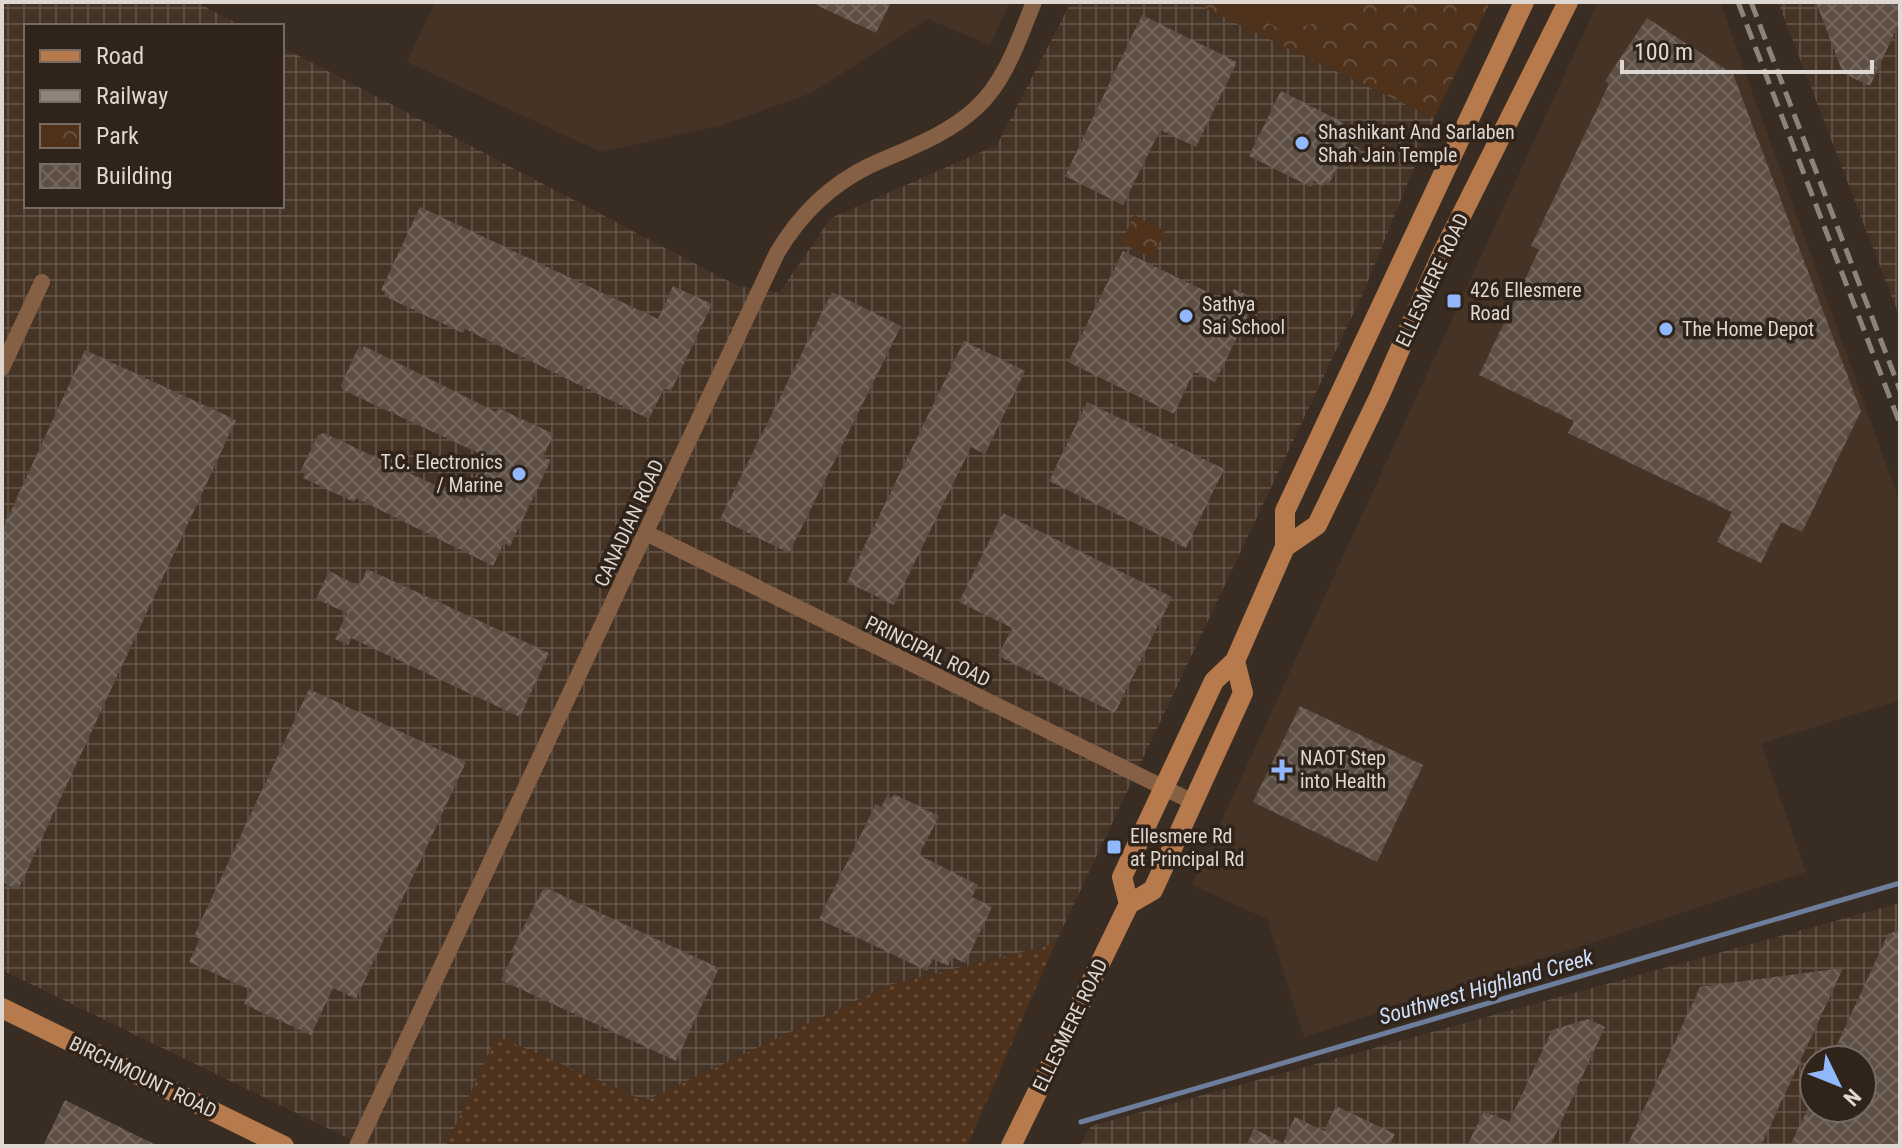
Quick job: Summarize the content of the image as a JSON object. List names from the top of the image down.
{
  "streets": {
    "main road": ["ELLESMERE ROAD", "BIRCHMOUNT ROAD"],
    "street": ["CANADIAN ROAD", "PRINCIPAL ROAD"]
  },
  "crossings": [
    ["ELLESMERE ROAD", "PRINCIPAL ROAD"],
    ["CANADIAN ROAD", "PRINCIPAL ROAD"]
  ],
  "water": ["Southwest Highland Creek"],
  "places": {
    "other": [
      "Shashikant And Sarlaben Shah Jain Temple",
      "Sathya Sai School",
      "The Home Depot",
      "T.C. Electronics / Marine"
    ],
    "transit": ["426 Ellesmere Road", "Ellesmere Rd at Principal Rd"],
    "health": ["NAOT Step into Health"]
  },
  "legend": [
    "Road",
    "Railway",
    "Park",
    "Building"
  ],
  "scale_bar": "100 m",
  "north": "bottom right"
}
